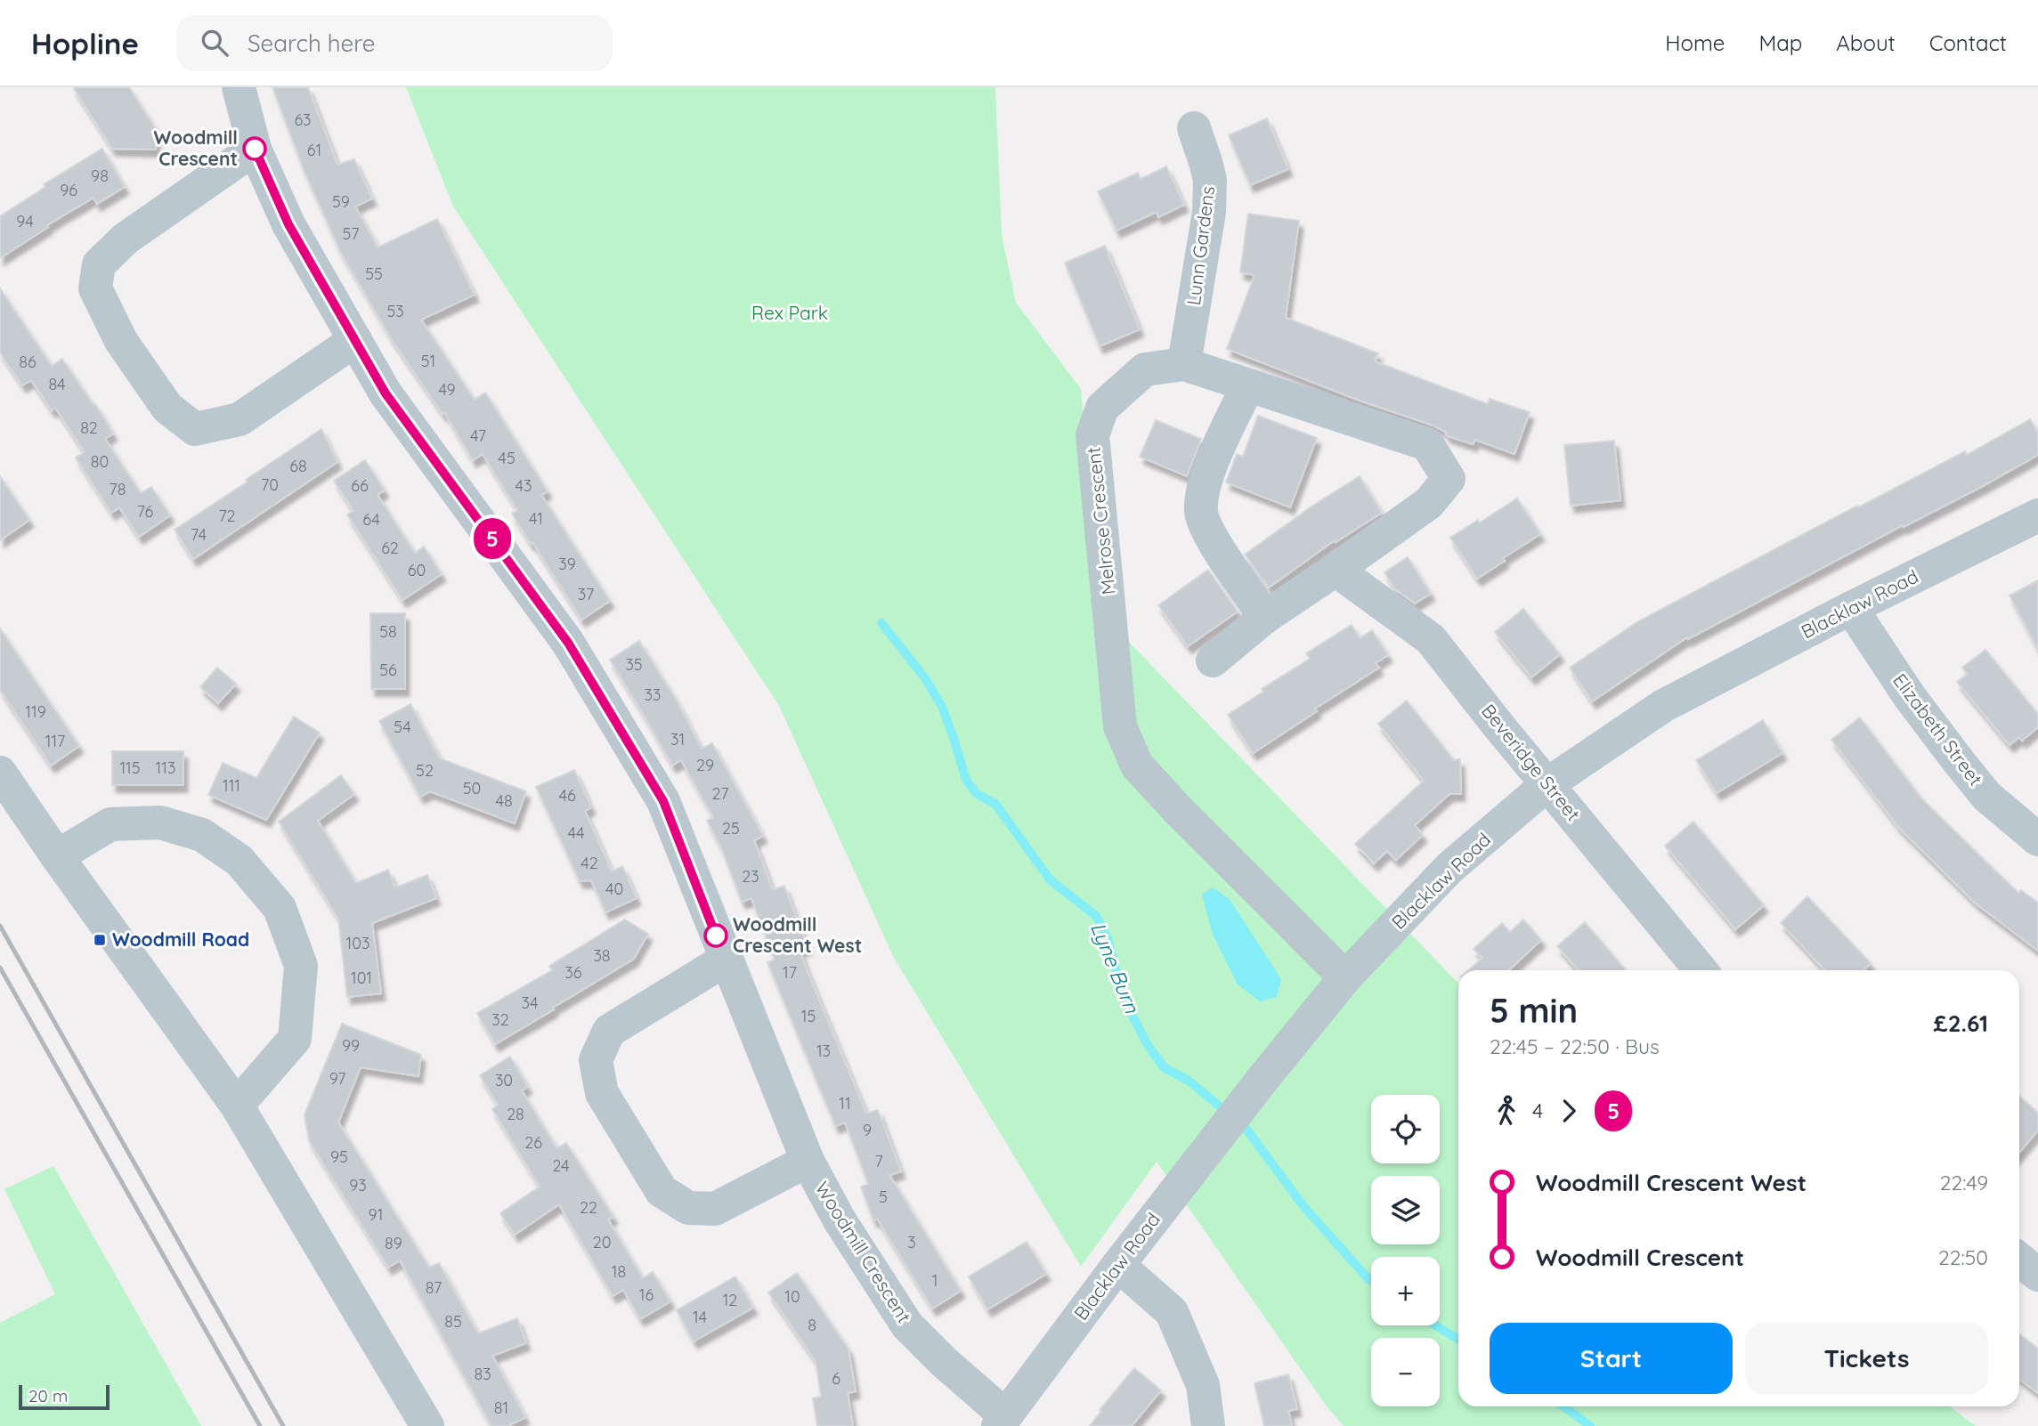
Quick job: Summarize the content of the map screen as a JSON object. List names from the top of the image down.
{
  "streets": {
    "street": [
      "Lunn Gardens",
      "Melrose Crescent",
      "Blacklaw Road",
      "Elizabeth Street",
      "Beveridge Street",
      "Woodmill Crescent"
    ]
  },
  "crossings": [
    ["Lunn Gardens", "Melrose Crescent"],
    ["Melrose Crescent", "Blacklaw Road"],
    ["Melrose Crescent", "Beveridge Street"],
    ["Blacklaw Road", "Elizabeth Street"],
    ["Blacklaw Road", "Beveridge Street"],
    ["Blacklaw Road", "Woodmill Crescent"]
  ],
  "water": ["Lyne Burn"],
  "parks": ["Rex Park"],
  "places": {
    "other": ["Woodmill Crescent", "Woodmill Crescent West"],
    "transit": ["Woodmill Road"]
  },
  "lines": ["bus line 5"],
  "house_numbers": [
    "63",
    "61",
    "98",
    "96",
    "59",
    "94",
    "57",
    "55",
    "53",
    "51",
    "86",
    "84",
    "49",
    "82",
    "47",
    "45",
    "80",
    "68",
    "70",
    "66",
    "43",
    "78",
    "76",
    "72",
    "41",
    "64",
    "74",
    "62",
    "39",
    "60",
    "37",
    "58",
    "35",
    "56",
    "33",
    "119",
    "54",
    "31",
    "117",
    "29",
    "115",
    "113",
    "52",
    "111",
    "50",
    "27",
    "46",
    "48",
    "25",
    "44",
    "42",
    "23",
    "40",
    "103",
    "38",
    "36",
    "17",
    "101",
    "34",
    "15",
    "32",
    "99",
    "13",
    "97",
    "30",
    "11",
    "28",
    "9",
    "26",
    "95",
    "7",
    "24",
    "93",
    "5",
    "22",
    "91",
    "20",
    "3",
    "89",
    "18",
    "1",
    "87",
    "16",
    "10",
    "12",
    "14",
    "85",
    "8",
    "83",
    "6",
    "81"
  ],
  "scale_bar": "20 m",
  "page": {
    "header": "Hopline",
    "search": "Search here",
    "nav": [
      "Home",
      "Map",
      "About",
      "Contact"
    ],
    "on_map": "5",
    "heading": ["5 min", "22:45 – 22:50 · Bus", "£2.61"],
    "legs": ["4", "5"],
    "map_buttons": ["+", "−"],
    "list": [
      {
        "name": "Woodmill Crescent West",
        "value": "22:49"
      },
      {
        "name": "Woodmill Crescent",
        "value": "22:50"
      }
    ],
    "buttons": ["Start", "Tickets"],
    "scale": "20 m"
  }
}
